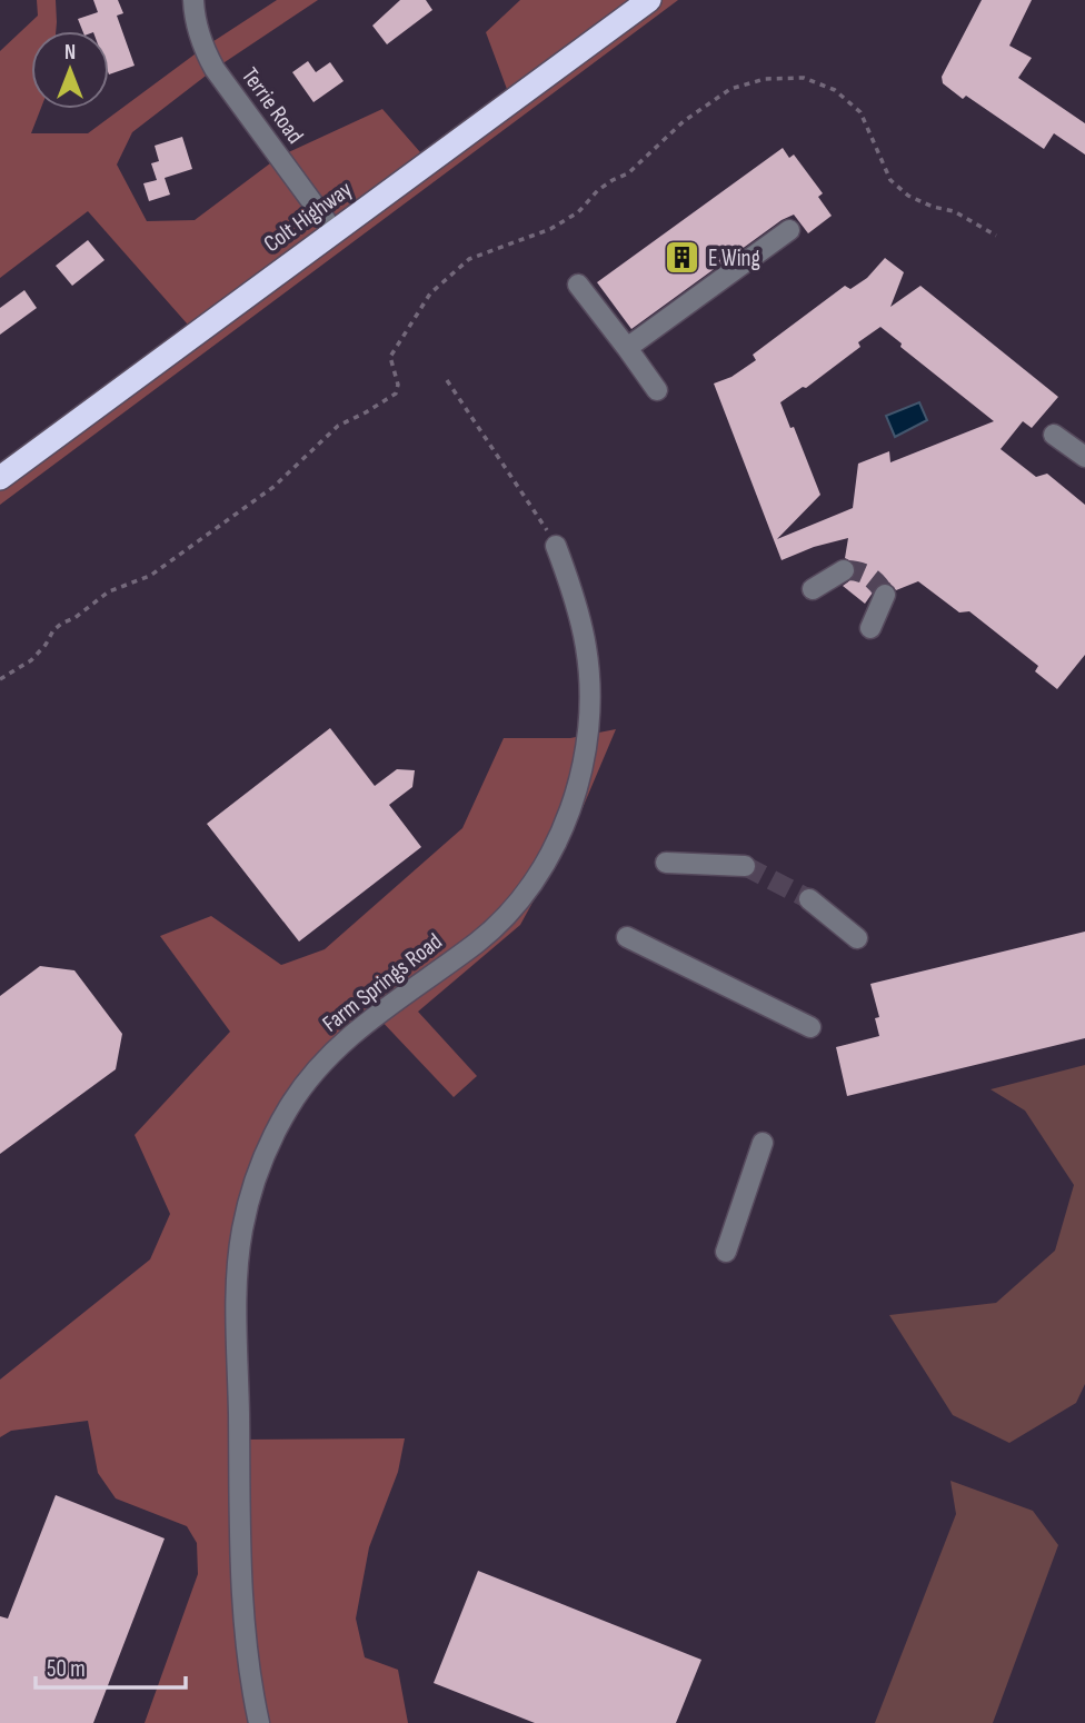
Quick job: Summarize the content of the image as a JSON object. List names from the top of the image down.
{
  "streets": {
    "highway": ["Colt Highway"],
    "street": ["Terrie Road", "Farm Springs Road"]
  },
  "crossings": [
    ["Terrie Road", "Colt Highway"]
  ],
  "places": {
    "building": ["E Wing"]
  },
  "scale_bar": "50 m",
  "north": "top"
}
